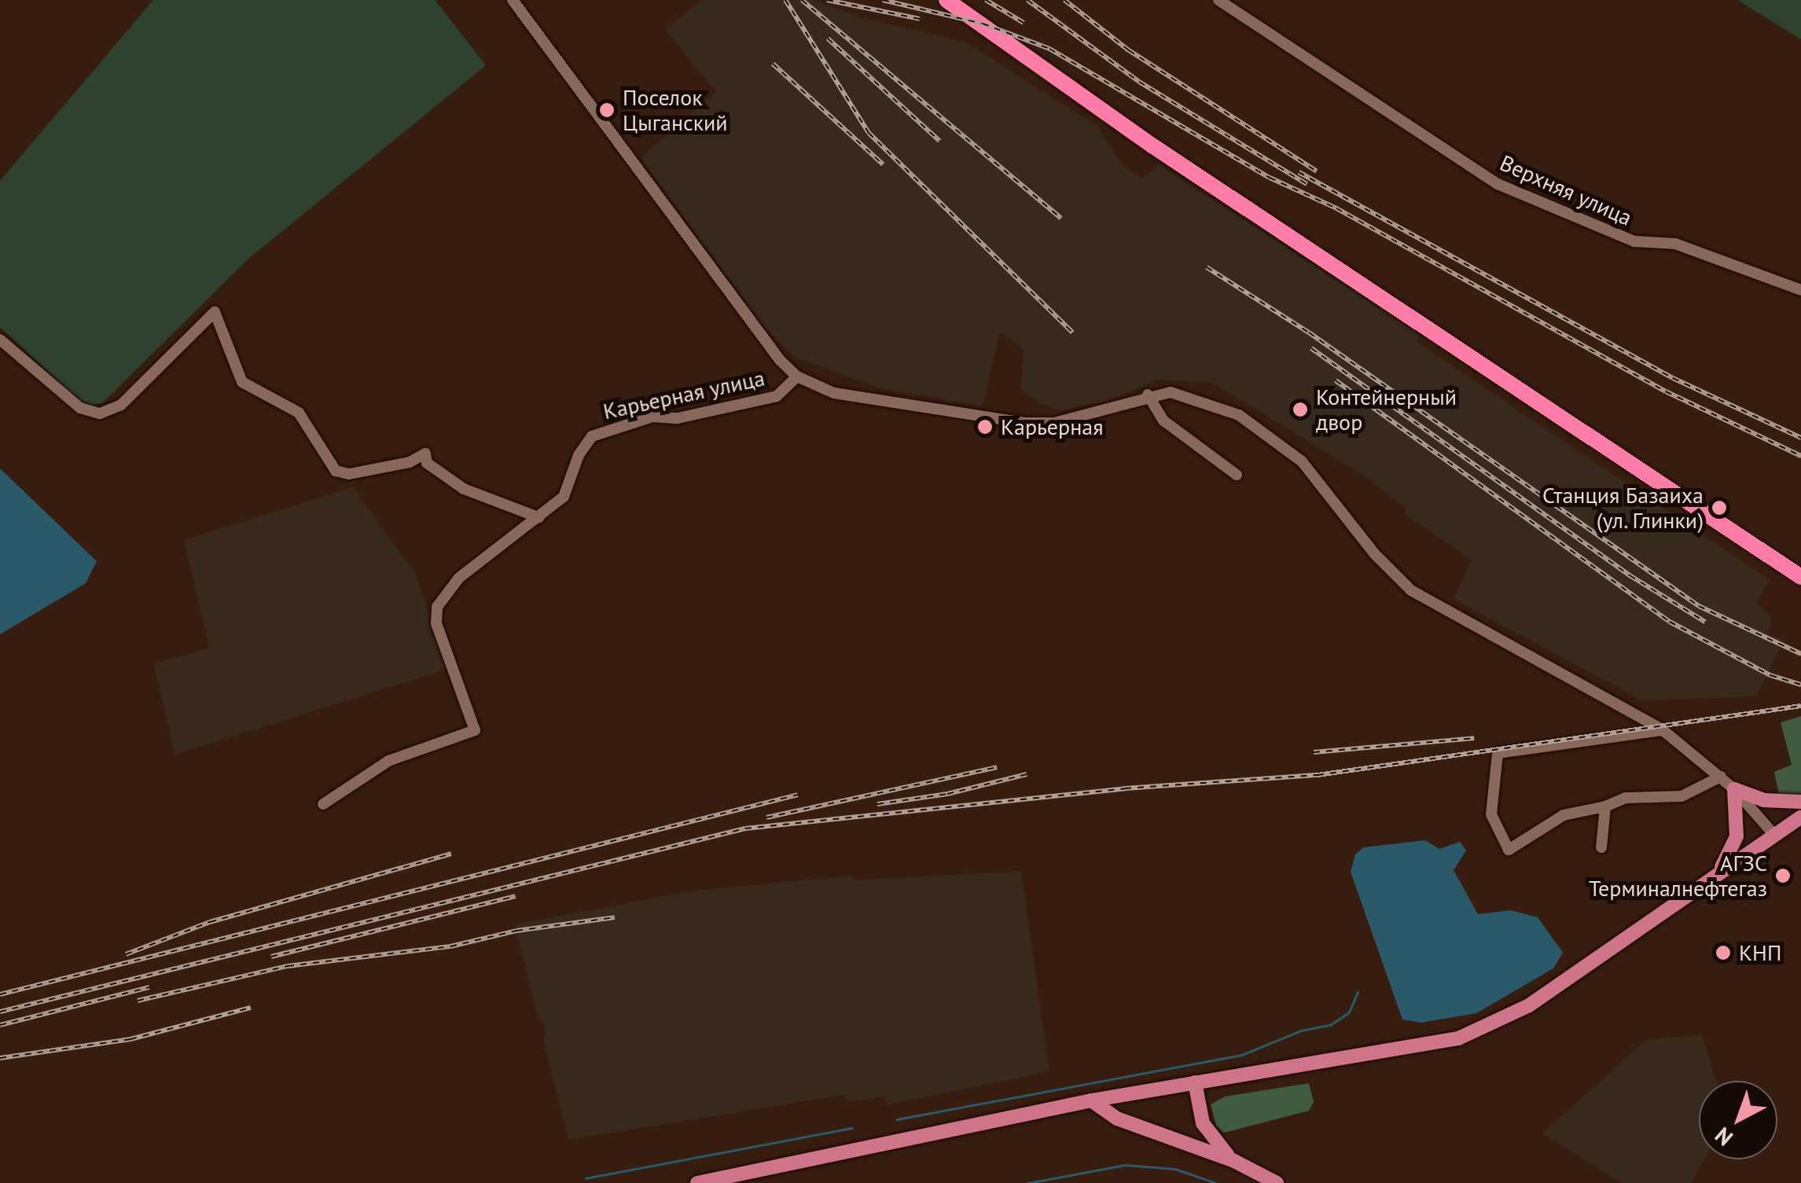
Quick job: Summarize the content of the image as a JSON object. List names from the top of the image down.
{
  "streets": {
    "street": ["Верхняя улица", "Карьерная улица"]
  },
  "places": [
    "Поселок Цыганский",
    "Контейнерный двор",
    "Карьерная",
    "Станция Базаиха (ул. Глинки)",
    "АГЗС Терминалнефтегаз",
    "КНП"
  ],
  "north": "bottom left"
}
